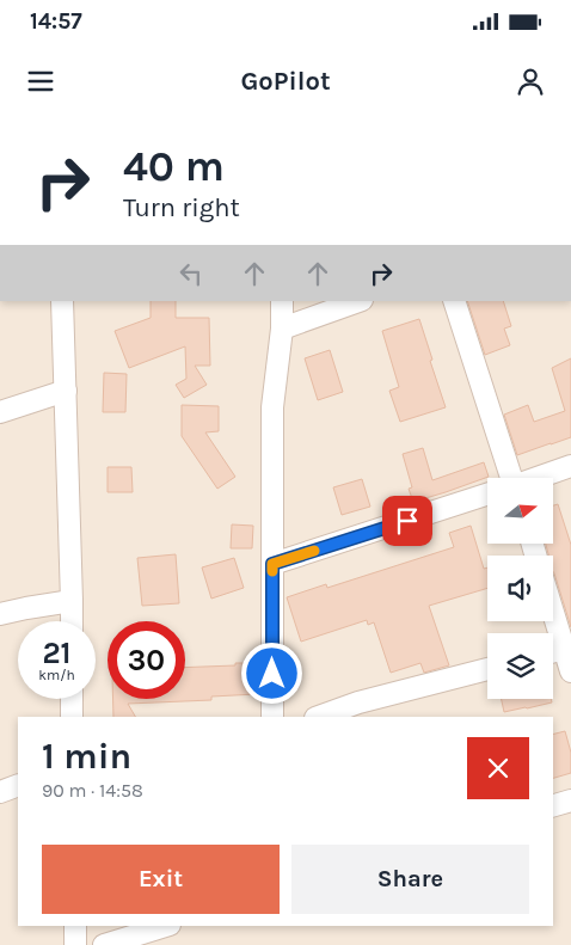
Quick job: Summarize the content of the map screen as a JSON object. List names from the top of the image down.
{
  "north": "right",
  "page": {
    "status": "14:57",
    "header": "GoPilot",
    "turn": ["40 m", "Turn right"],
    "speed": "21 km/h",
    "limit": "30",
    "heading": ["1 min", "90 m · 14:58"],
    "buttons": ["Exit", "Share"]
  }
}
